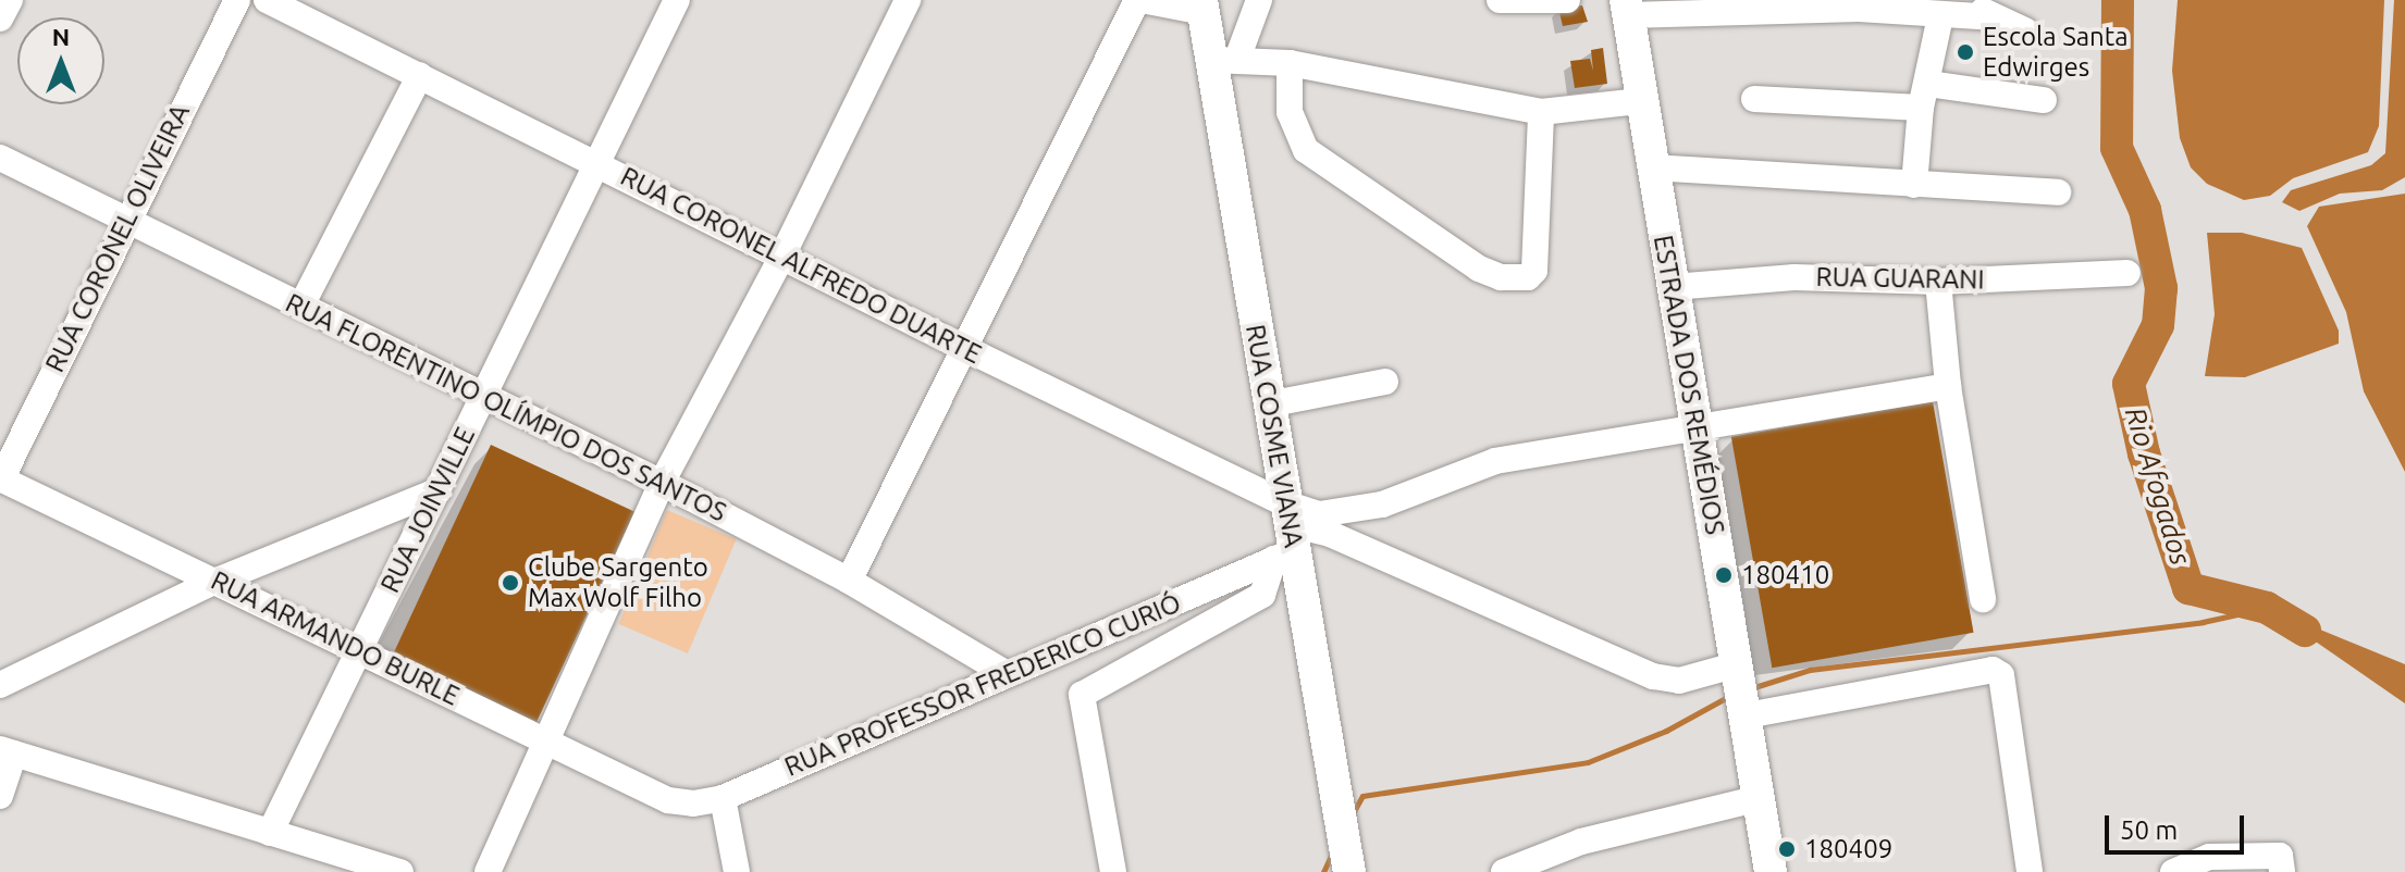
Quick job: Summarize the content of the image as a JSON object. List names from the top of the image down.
{
  "streets": {
    "main road": ["ESTRADA DOS REMÉDIOS", "RUA COSME VIANA"],
    "street": [
      "RUA CORONEL OLIVEIRA",
      "RUA CORONEL ALFREDO DUARTE",
      "RUA GUARANI",
      "RUA FLORENTINO OLÍMPIO DOS SANTOS",
      "RUA JOINVILLE",
      "RUA ARMANDO BURLE",
      "RUA PROFESSOR FREDERICO CURIÓ"
    ]
  },
  "crossings": [
    ["RUA CORONEL OLIVEIRA", "RUA FLORENTINO OLÍMPIO DOS SANTOS"],
    ["RUA CORONEL OLIVEIRA", "RUA ARMANDO BURLE"],
    ["RUA CORONEL ALFREDO DUARTE", "ESTRADA DOS REMÉDIOS"],
    ["RUA CORONEL ALFREDO DUARTE", "RUA COSME VIANA"],
    ["RUA CORONEL ALFREDO DUARTE", "RUA JOINVILLE"],
    ["RUA CORONEL ALFREDO DUARTE", "RUA PROFESSOR FREDERICO CURIÓ"],
    ["RUA GUARANI", "ESTRADA DOS REMÉDIOS"],
    ["RUA FLORENTINO OLÍMPIO DOS SANTOS", "RUA JOINVILLE"],
    ["RUA FLORENTINO OLÍMPIO DOS SANTOS", "RUA PROFESSOR FREDERICO CURIÓ"],
    ["RUA COSME VIANA", "RUA PROFESSOR FREDERICO CURIÓ"],
    ["RUA JOINVILLE", "RUA ARMANDO BURLE"],
    ["RUA ARMANDO BURLE", "RUA PROFESSOR FREDERICO CURIÓ"]
  ],
  "water": ["Rio Afogados"],
  "places": [
    "Escola Santa Edwirges",
    "180410",
    "Clube Sargento Max Wolf Filho",
    "180409"
  ],
  "scale_bar": "50 m",
  "north": "top"
}
